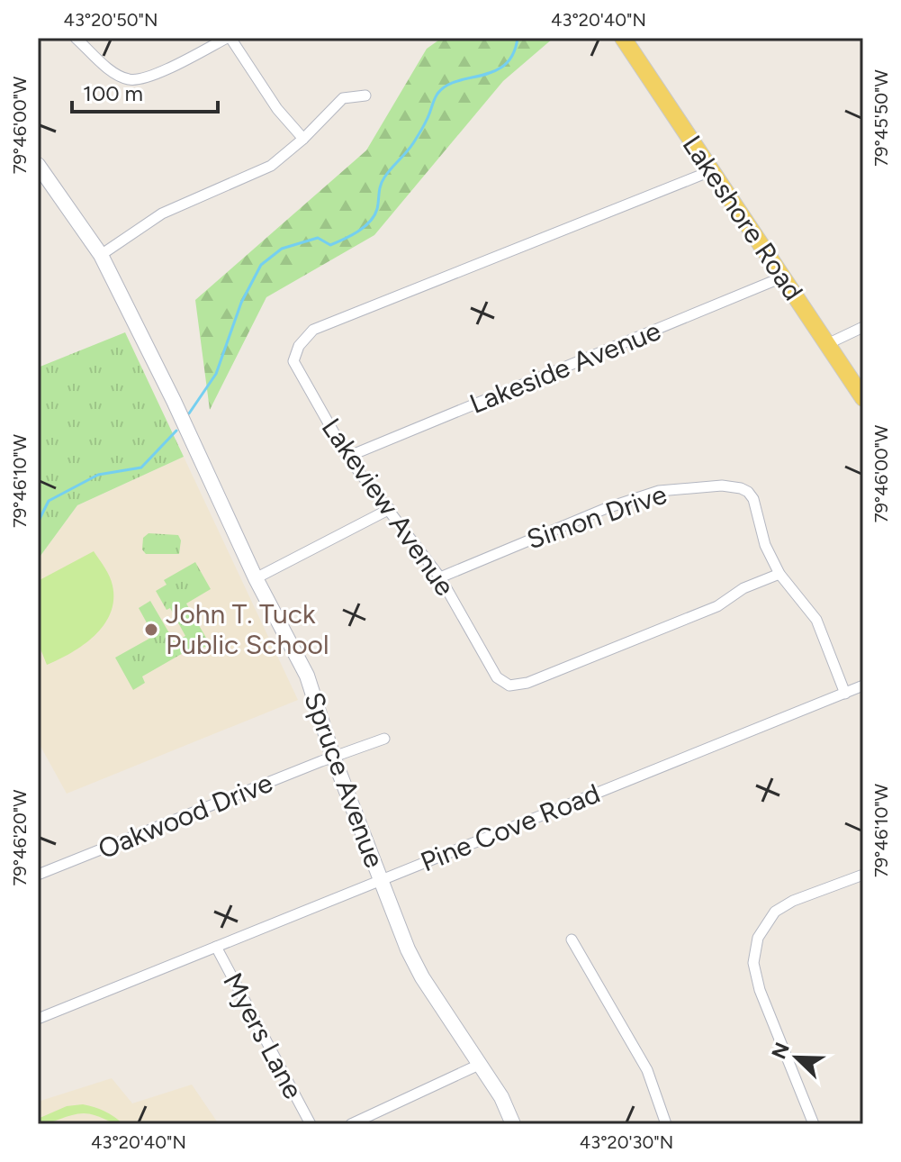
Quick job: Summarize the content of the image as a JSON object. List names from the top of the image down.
{
  "streets": {
    "main road": ["Lakeshore Road"],
    "street": [
      "Lakeside Avenue",
      "Lakeview Avenue",
      "Simon Drive",
      "Spruce Avenue",
      "Oakwood Drive",
      "Pine Cove Road",
      "Myers Lane"
    ]
  },
  "crossings": [
    ["Lakeshore Road", "Lakeside Avenue"],
    ["Lakeshore Road", "Lakeview Avenue"],
    ["Lakeside Avenue", "Lakeview Avenue"],
    ["Lakeview Avenue", "Simon Drive"],
    ["Simon Drive", "Pine Cove Road"],
    ["Spruce Avenue", "Oakwood Drive"],
    ["Spruce Avenue", "Pine Cove Road"],
    ["Pine Cove Road", "Myers Lane"]
  ],
  "places": ["John T. Tuck Public School"],
  "scale_bar": "100 m",
  "north": "top left",
  "coordinates": [
    "43°20'50\"N",
    "43°20'40\"N",
    "79°45'50\"W",
    "79°46'00\"W",
    "79°46'10\"W",
    "79°46'20\"W",
    "43°20'30\"N"
  ]
}
